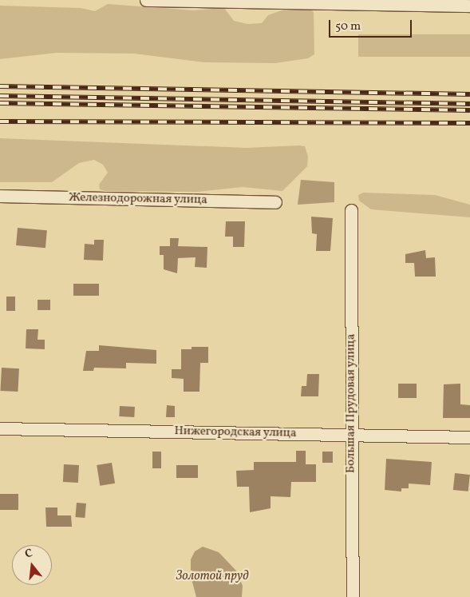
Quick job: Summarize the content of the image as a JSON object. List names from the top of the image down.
{
  "streets": {
    "street": ["Железнодорожная улица", "Большая Прудовая улица", "Нижегородская улица"]
  },
  "crossings": [
    ["Большая Прудовая улица", "Нижегородская улица"]
  ],
  "water": ["Золотой пруд"],
  "scale_bar": "50 m",
  "north": "top"
}
